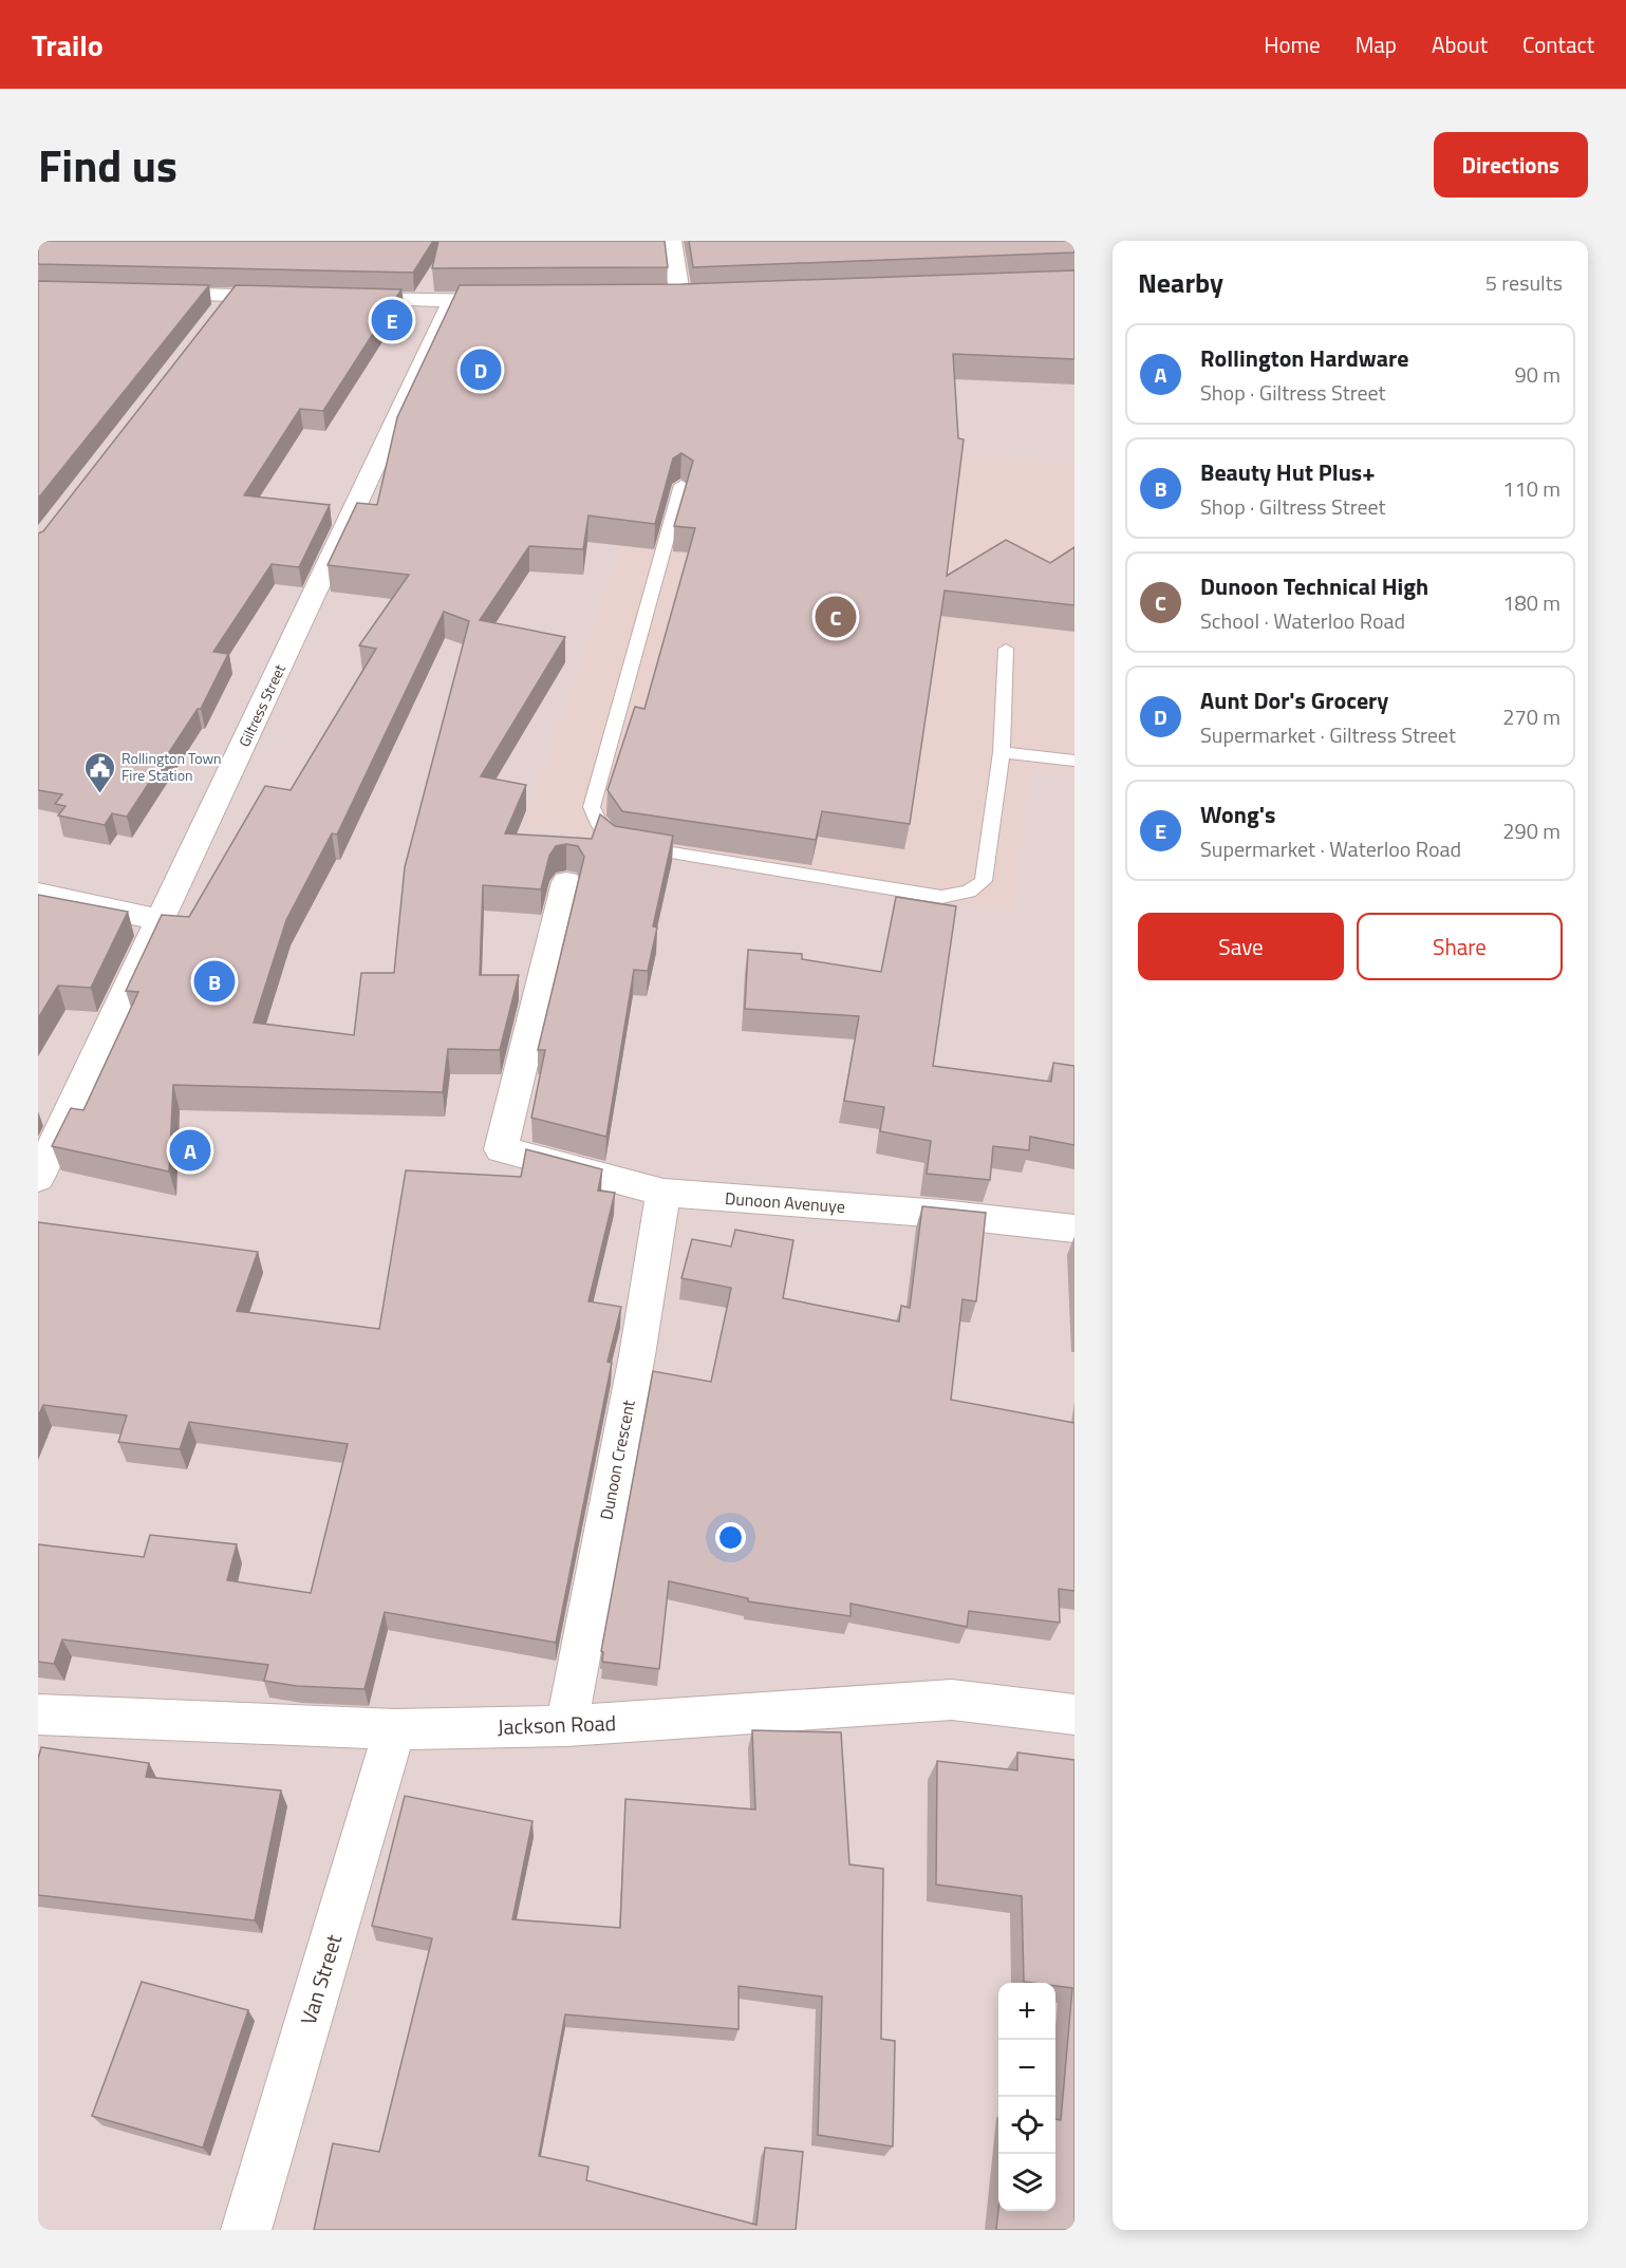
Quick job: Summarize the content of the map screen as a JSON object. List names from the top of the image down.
{
  "streets": {
    "street": [
      "Giltress Street",
      "Dunoon Avenuye",
      "Dunoon Crescent",
      "Jackson Road",
      "Van Street"
    ]
  },
  "crossings": [
    ["Dunoon Avenuye", "Dunoon Crescent"],
    ["Dunoon Crescent", "Jackson Road"],
    ["Jackson Road", "Van Street"]
  ],
  "places": {
    "public building": ["Rollington Town Fire Station"]
  },
  "page": {
    "header": "Trailo",
    "nav": [
      "Home",
      "Map",
      "About",
      "Contact"
    ],
    "title": "Find us",
    "buttons": [
      "Directions",
      ["Save", "Share"]
    ],
    "heading": ["Nearby", "5 results"],
    "pins": [
      "E",
      "D",
      "C",
      "B",
      "A"
    ],
    "list": [
      {
        "mark": "A",
        "name": "Rollington Hardware",
        "note": "Shop · Giltress Street",
        "value": "90 m"
      },
      {
        "mark": "B",
        "name": "Beauty Hut Plus+",
        "note": "Shop · Giltress Street",
        "value": "110 m"
      },
      {
        "mark": "C",
        "name": "Dunoon Technical High",
        "note": "School · Waterloo Road",
        "value": "180 m"
      },
      {
        "mark": "D",
        "name": "Aunt Dor's Grocery",
        "note": "Supermarket · Giltress Street",
        "value": "270 m"
      },
      {
        "mark": "E",
        "name": "Wong's",
        "note": "Supermarket · Waterloo Road",
        "value": "290 m"
      }
    ],
    "map_buttons": ["+", "−"]
  }
}
